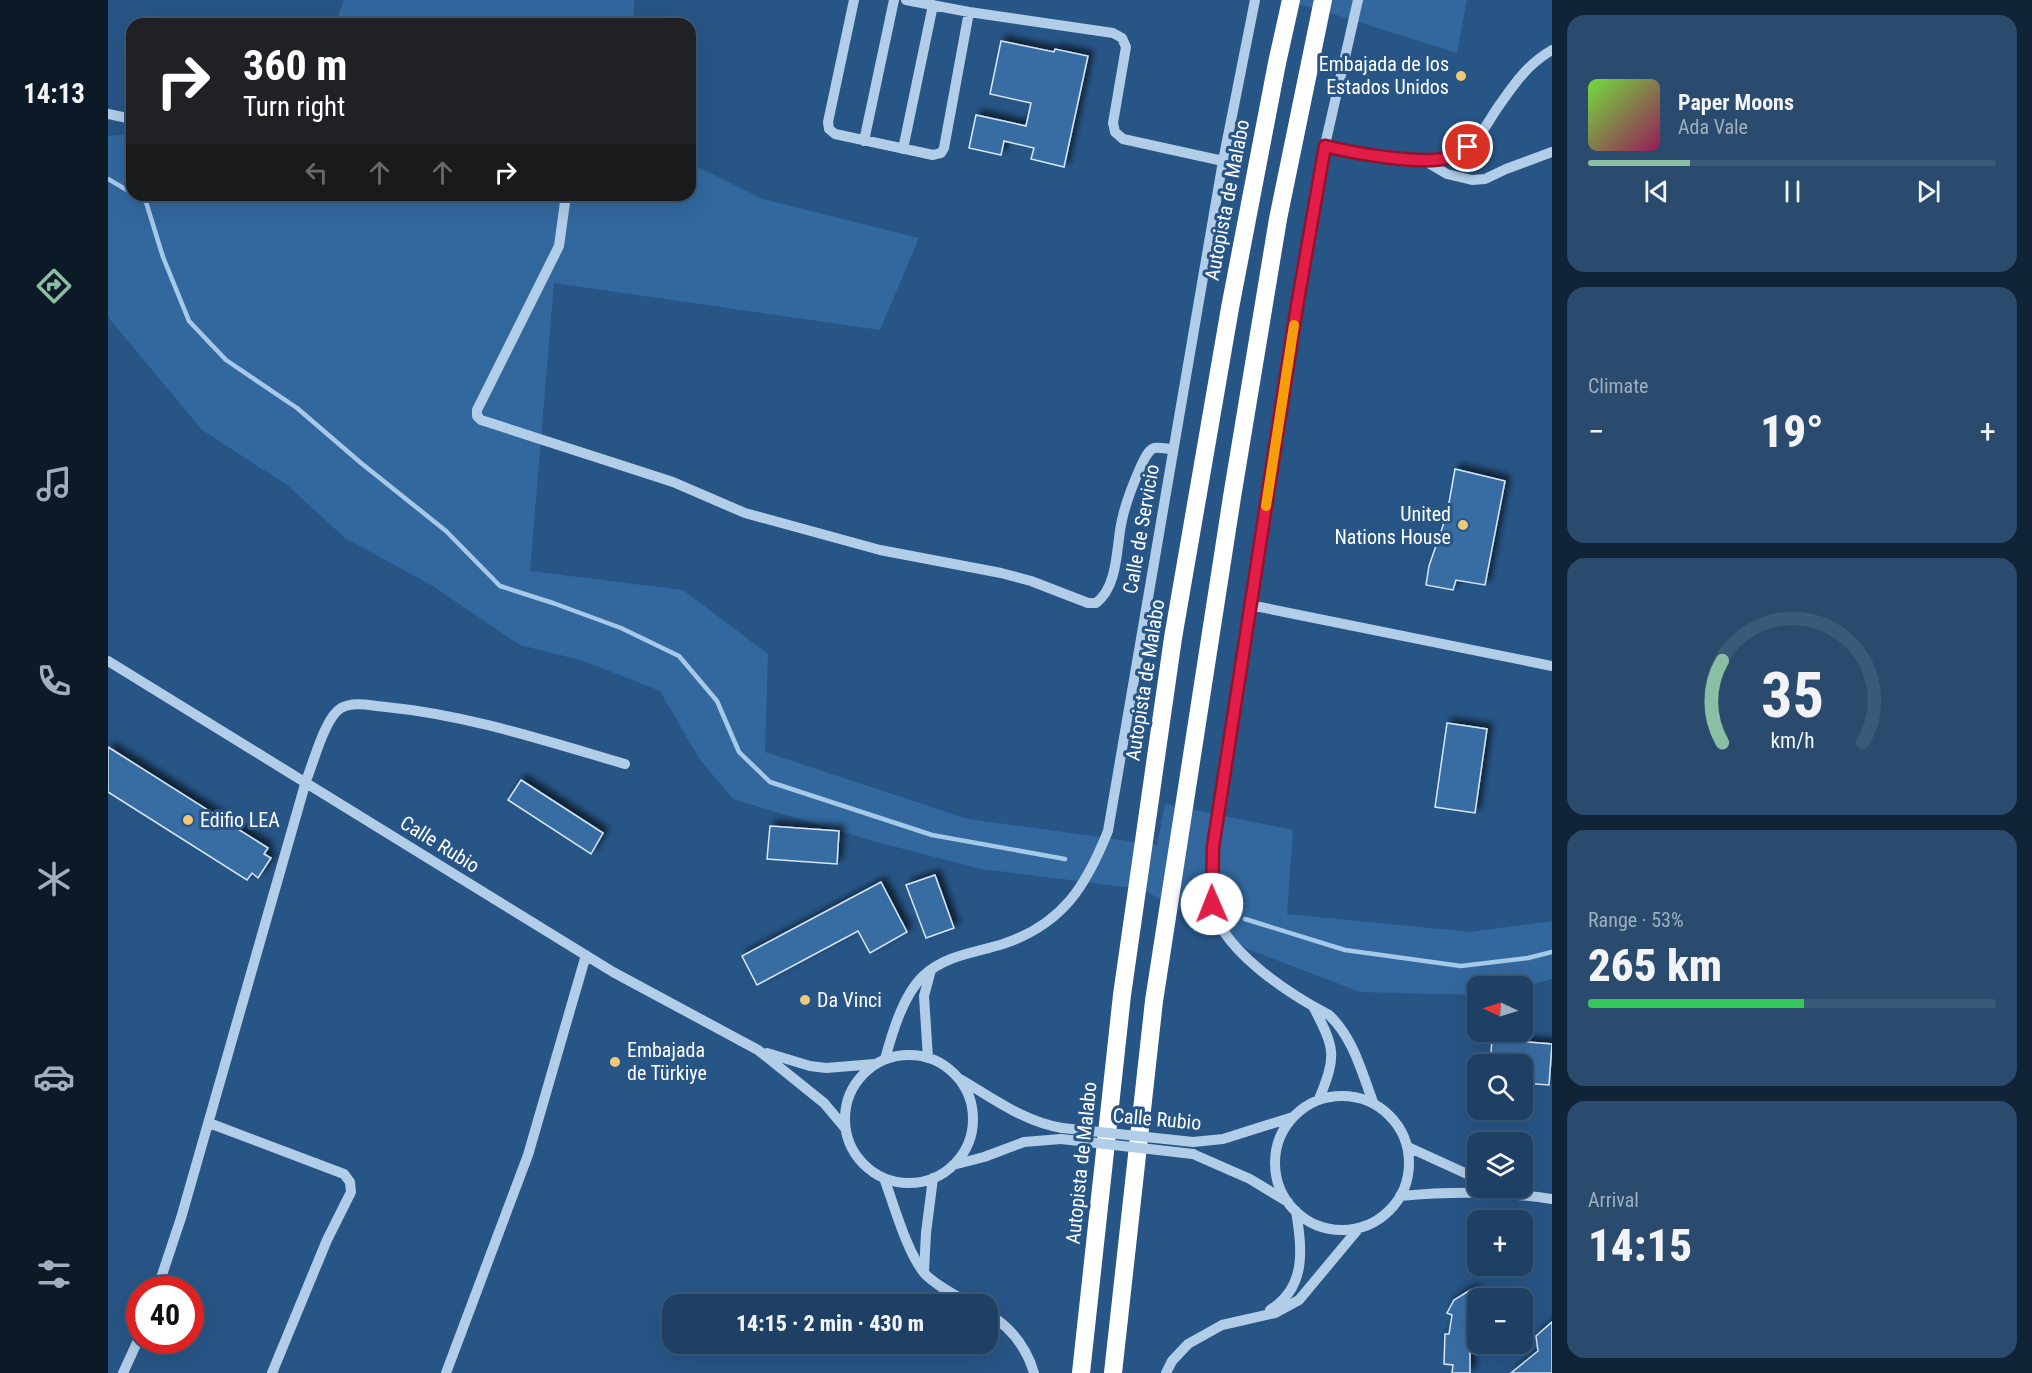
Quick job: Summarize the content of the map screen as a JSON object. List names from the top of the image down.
{
  "streets": {
    "highway": ["Autopista de Malabo"],
    "street": ["Calle de Servicio", "Calle Rubio"]
  },
  "crossings": [
    ["Calle de Servicio", "Calle Rubio"]
  ],
  "places": [
    "Embajada de los Estados Unidos",
    "United Nations House",
    "Edifio LEA",
    "Da Vinci",
    "Embajada de Türkiye"
  ],
  "north": "left",
  "page": {
    "tabs": "14:13",
    "turn": ["360 m", "Turn right"],
    "song": ["Paper Moons", "Ada Vale"],
    "tile": [
      "Climate",
      ["Range · 53%", "265 km"],
      ["Arrival", "14:15"]
    ],
    "heat": ["−", "19°", "+"],
    "map_buttons": ["+", "−"],
    "limit": "40",
    "trip": "14:15 · 2 min · 430 m",
    "gauge": ["35", "km/h"]
  }
}
